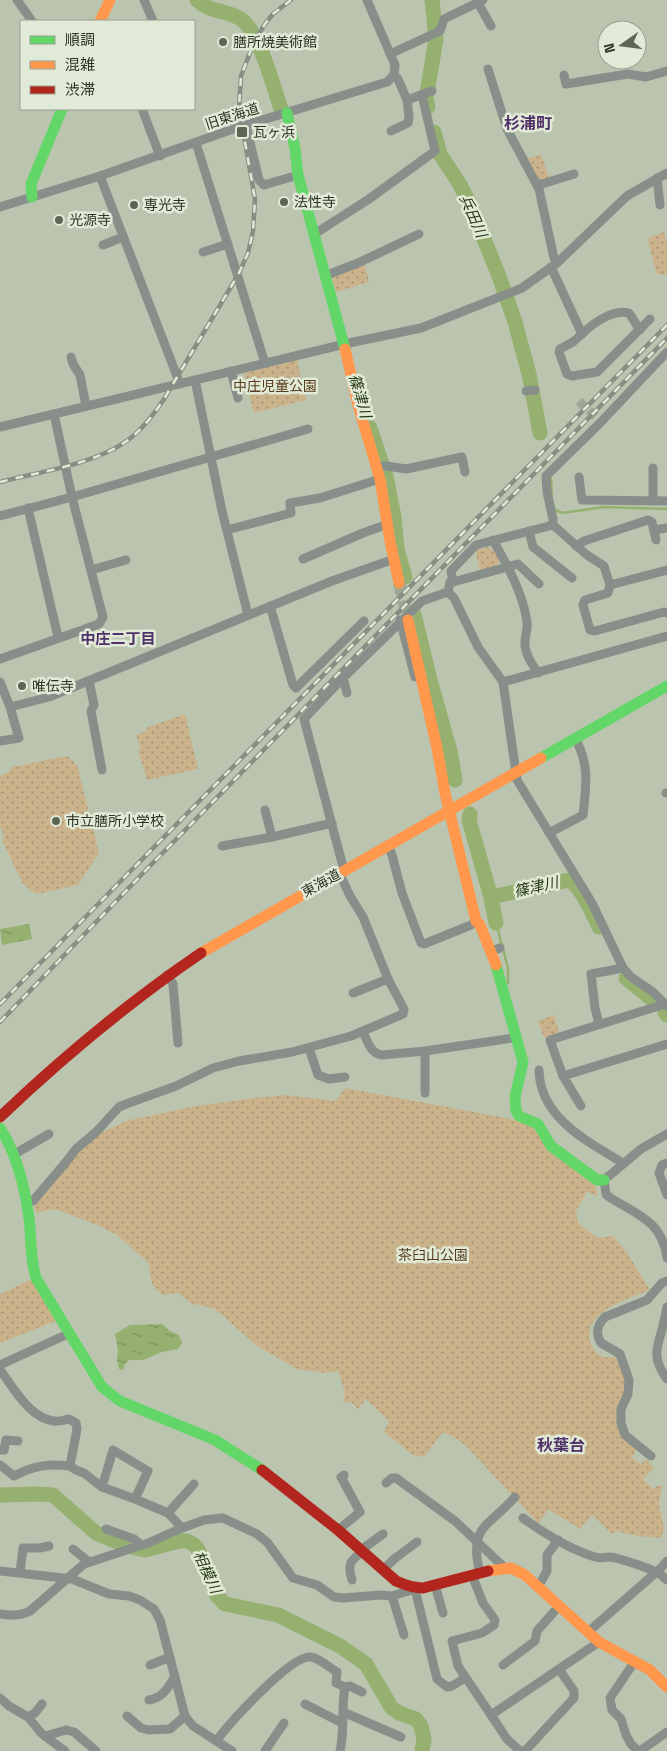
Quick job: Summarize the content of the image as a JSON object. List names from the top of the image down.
{
  "streets": {
    "main road": ["東海道"],
    "street": ["旧東海道"]
  },
  "districts": ["杉浦町", "中庄二丁目", "秋葉台"],
  "water": ["兵田川", "篠津川", "相模川"],
  "parks": ["中庄児童公園", "茶臼山公園"],
  "places": {
    "other": [
      "膳所焼美術館",
      "法性寺",
      "専光寺",
      "光源寺",
      "唯伝寺",
      "市立膳所小学校"
    ],
    "transit": ["瓦ヶ浜"]
  },
  "legend": ["順調", "混雑", "渋滞"],
  "north": "left"
}
